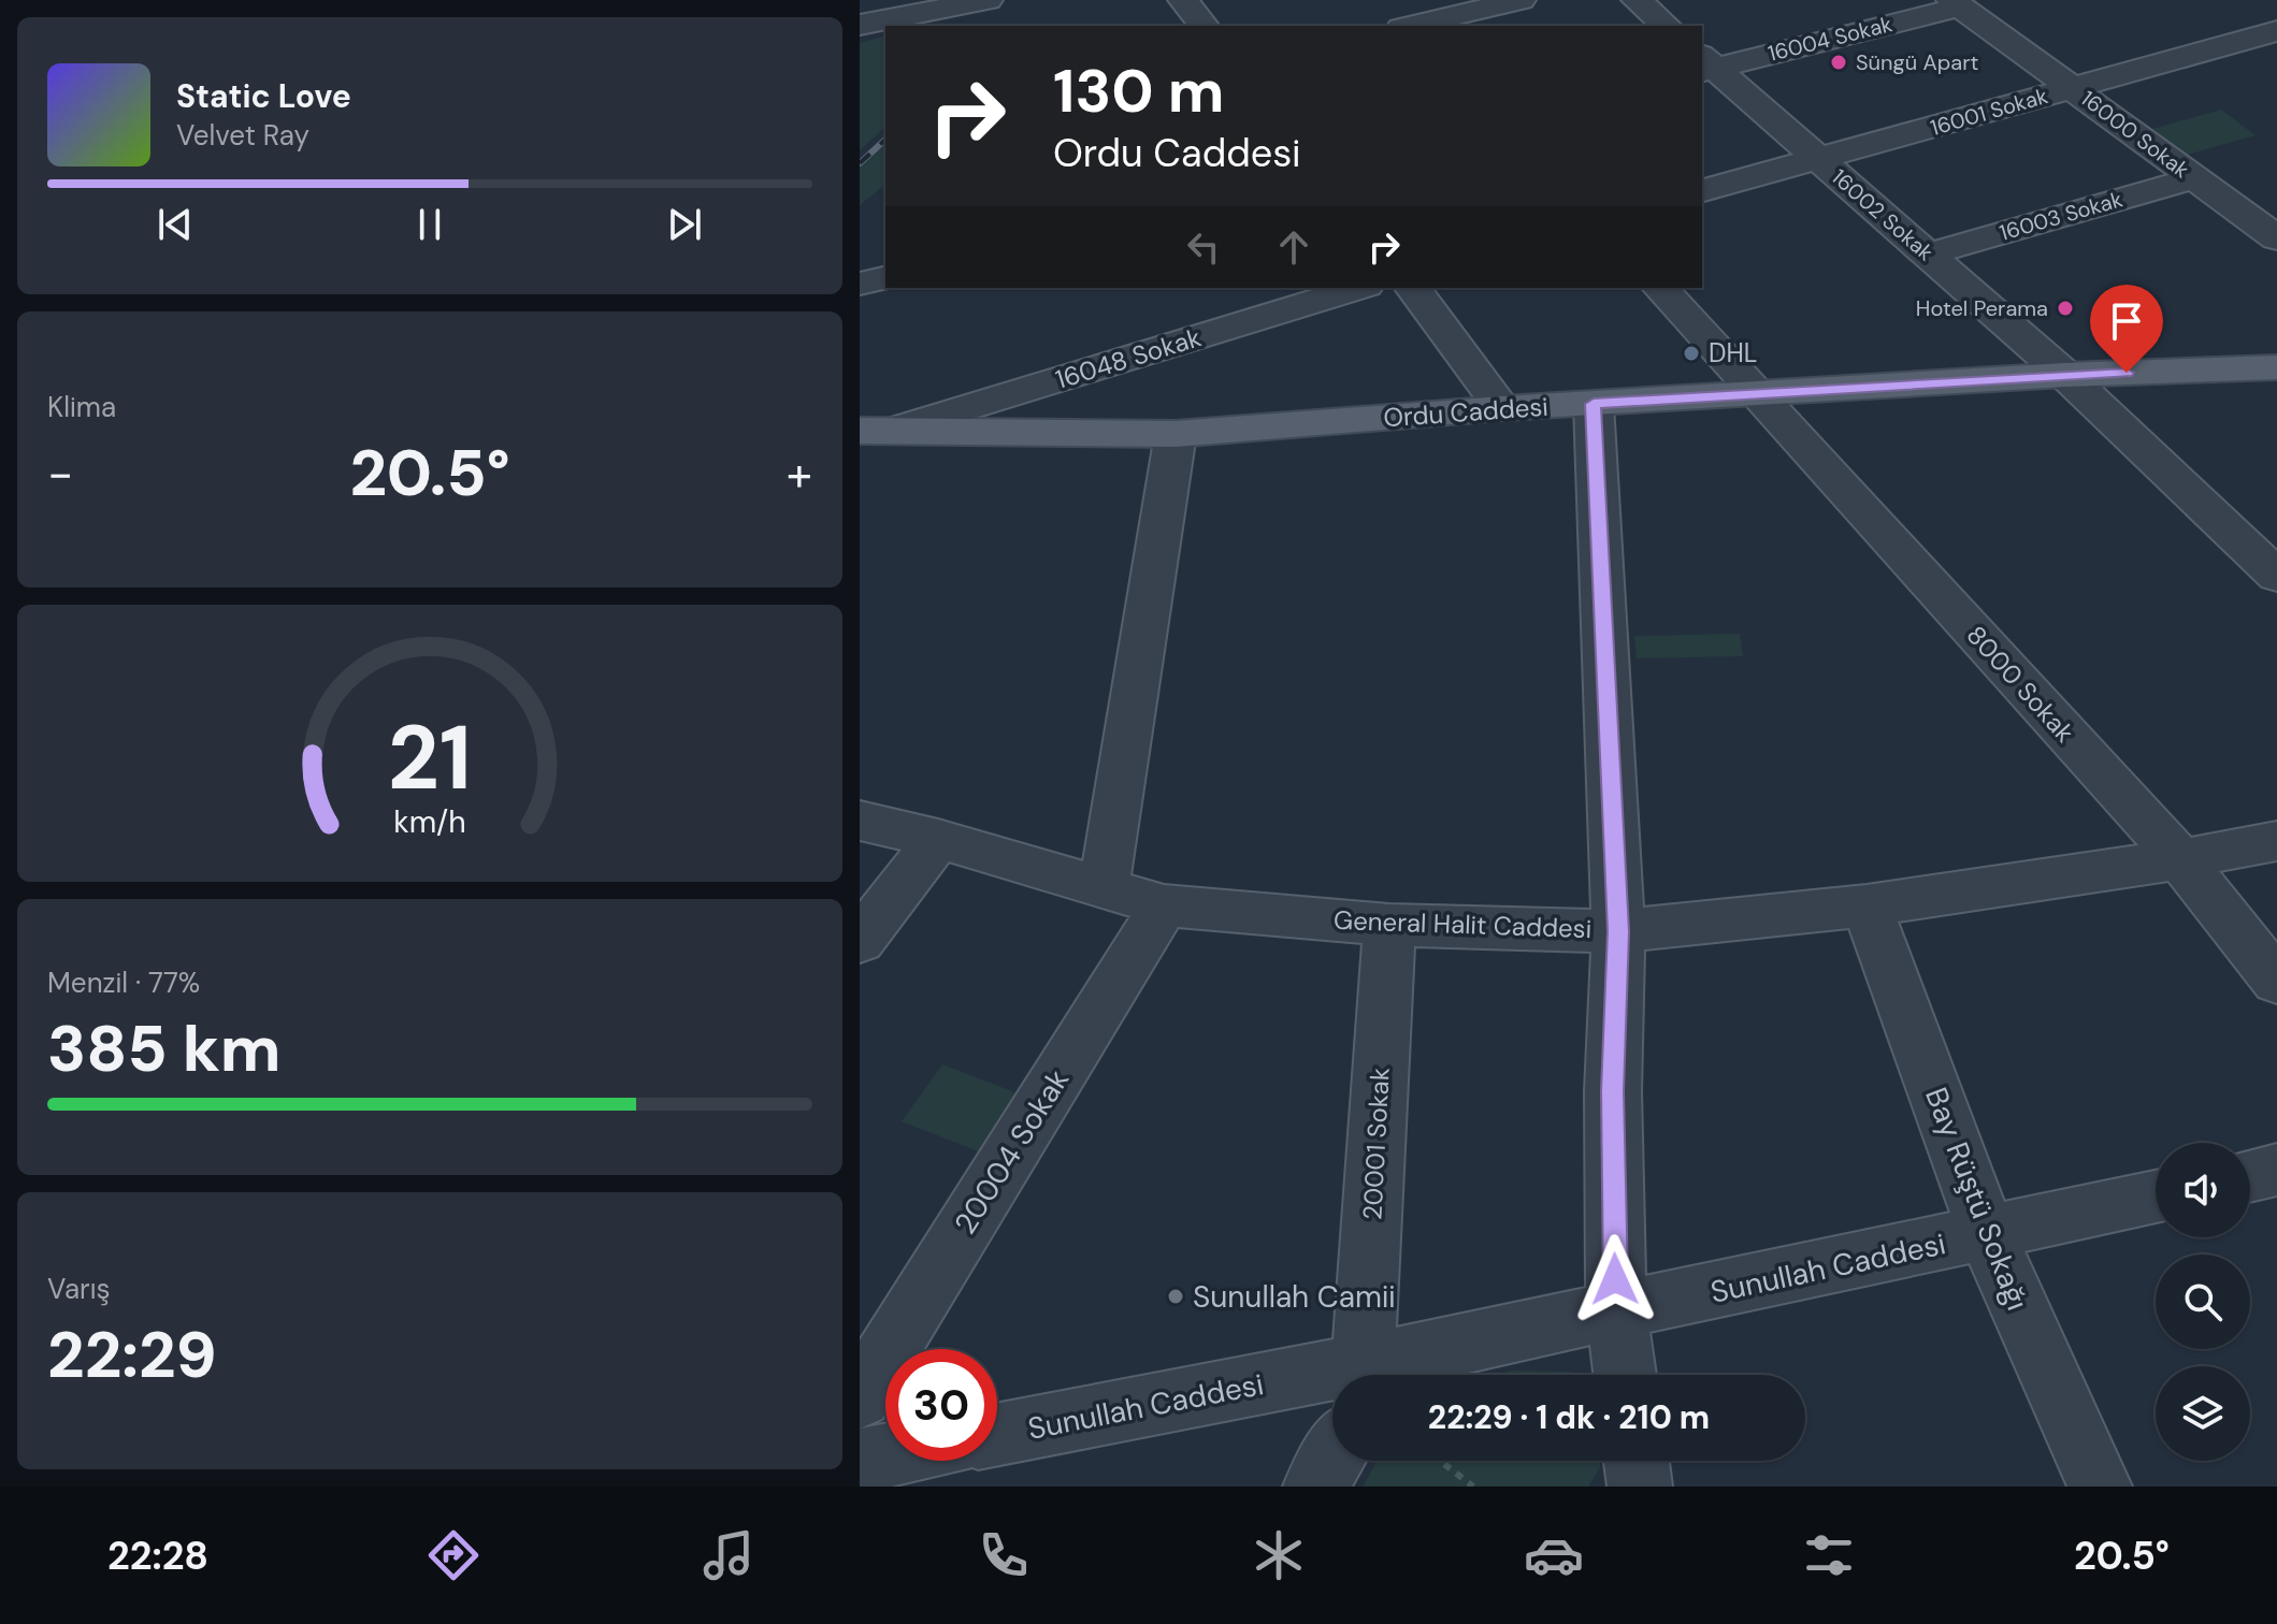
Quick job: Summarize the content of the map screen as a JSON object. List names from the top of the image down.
{
  "streets": {
    "main road": ["Ordu Caddesi"],
    "street": [
      "16004 Sokak",
      "16001 Sokak",
      "16000 Sokak",
      "16002 Sokak",
      "16003 Sokak",
      "16048 Sokak",
      "8000 Sokak",
      "General Halit Caddesi",
      "20001 Sokak",
      "20004 Sokak",
      "Bay Rüştü Sokağı",
      "Sunullah Caddesi"
    ]
  },
  "crossings": [
    ["16004 Sokak", "16000 Sokak"],
    ["16004 Sokak", "16002 Sokak"],
    ["16001 Sokak", "16000 Sokak"],
    ["16001 Sokak", "16002 Sokak"],
    ["16000 Sokak", "16003 Sokak"],
    ["16002 Sokak", "16003 Sokak"],
    ["16002 Sokak", "Ordu Caddesi"],
    ["16048 Sokak", "Ordu Caddesi"],
    ["Ordu Caddesi", "8000 Sokak"],
    ["8000 Sokak", "General Halit Caddesi"],
    ["General Halit Caddesi", "20001 Sokak"],
    ["General Halit Caddesi", "20004 Sokak"],
    ["General Halit Caddesi", "Bay Rüştü Sokağı"],
    ["Bay Rüştü Sokağı", "Sunullah Caddesi"]
  ],
  "places": [
    "Süngü Apart",
    "Hotel Perama",
    "DHL",
    "Sunullah Camii"
  ],
  "page": {
    "turn": ["130 m", "Ordu Caddesi"],
    "song": ["Static Love", "Velvet Ray"],
    "tile": [
      "Klima",
      ["Menzil · 77%", "385 km"],
      ["Varış", "22:29"]
    ],
    "heat": ["−", "20.5°", "+"],
    "limit": "30",
    "trip": "22:29 · 1 dk · 210 m",
    "tabs": ["22:28", "20.5°"],
    "gauge": ["21", "km/h"]
  }
}
